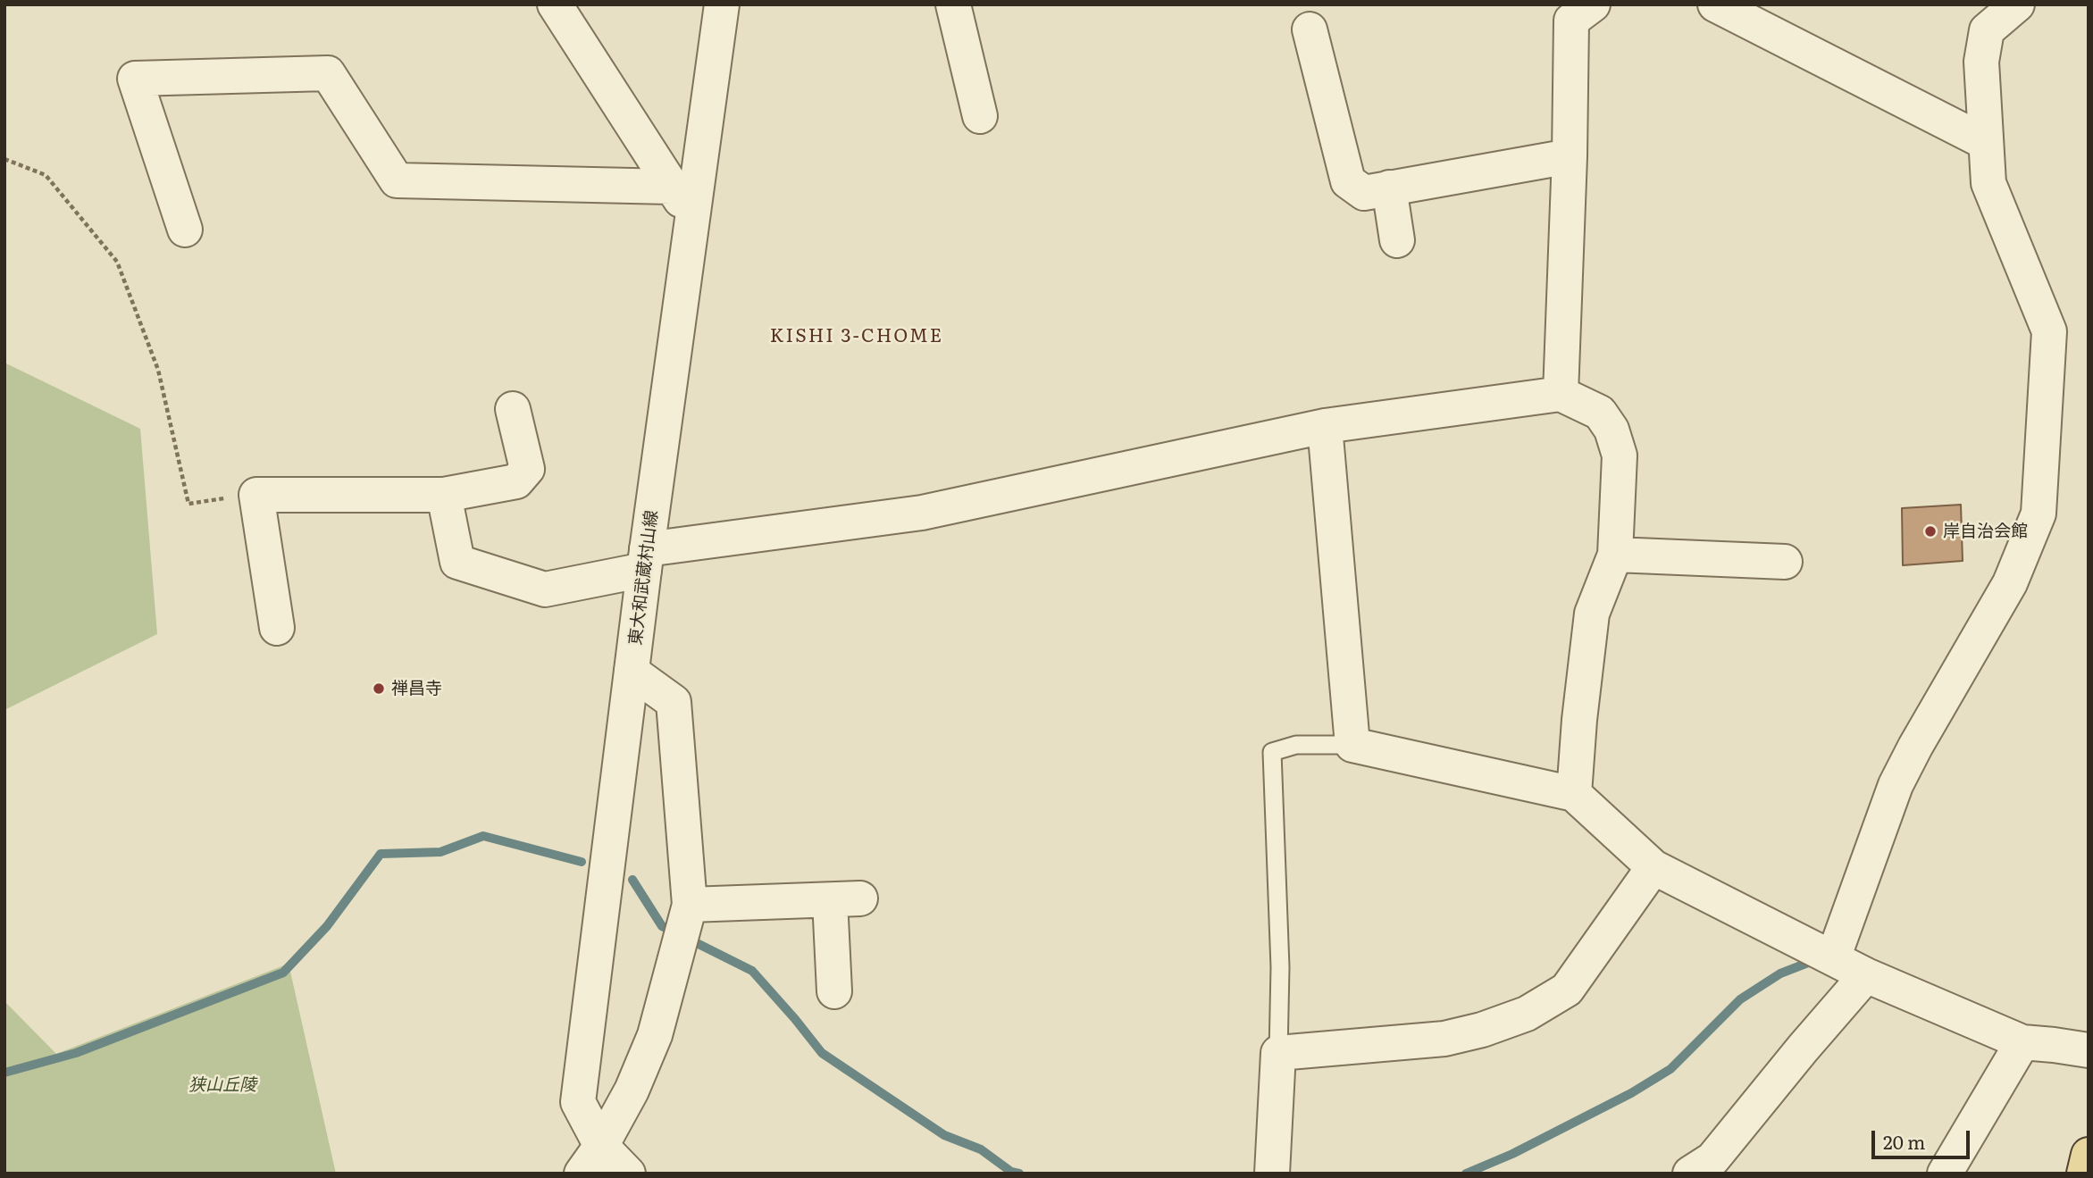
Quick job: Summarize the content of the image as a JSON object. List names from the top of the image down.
{
  "streets": {
    "street": ["東大和武蔵村山線"]
  },
  "districts": ["KISHI 3-CHOME"],
  "parks": ["狭山丘陵"],
  "places": ["岸自治会館", "禅昌寺"],
  "scale_bar": "20 m"
}
